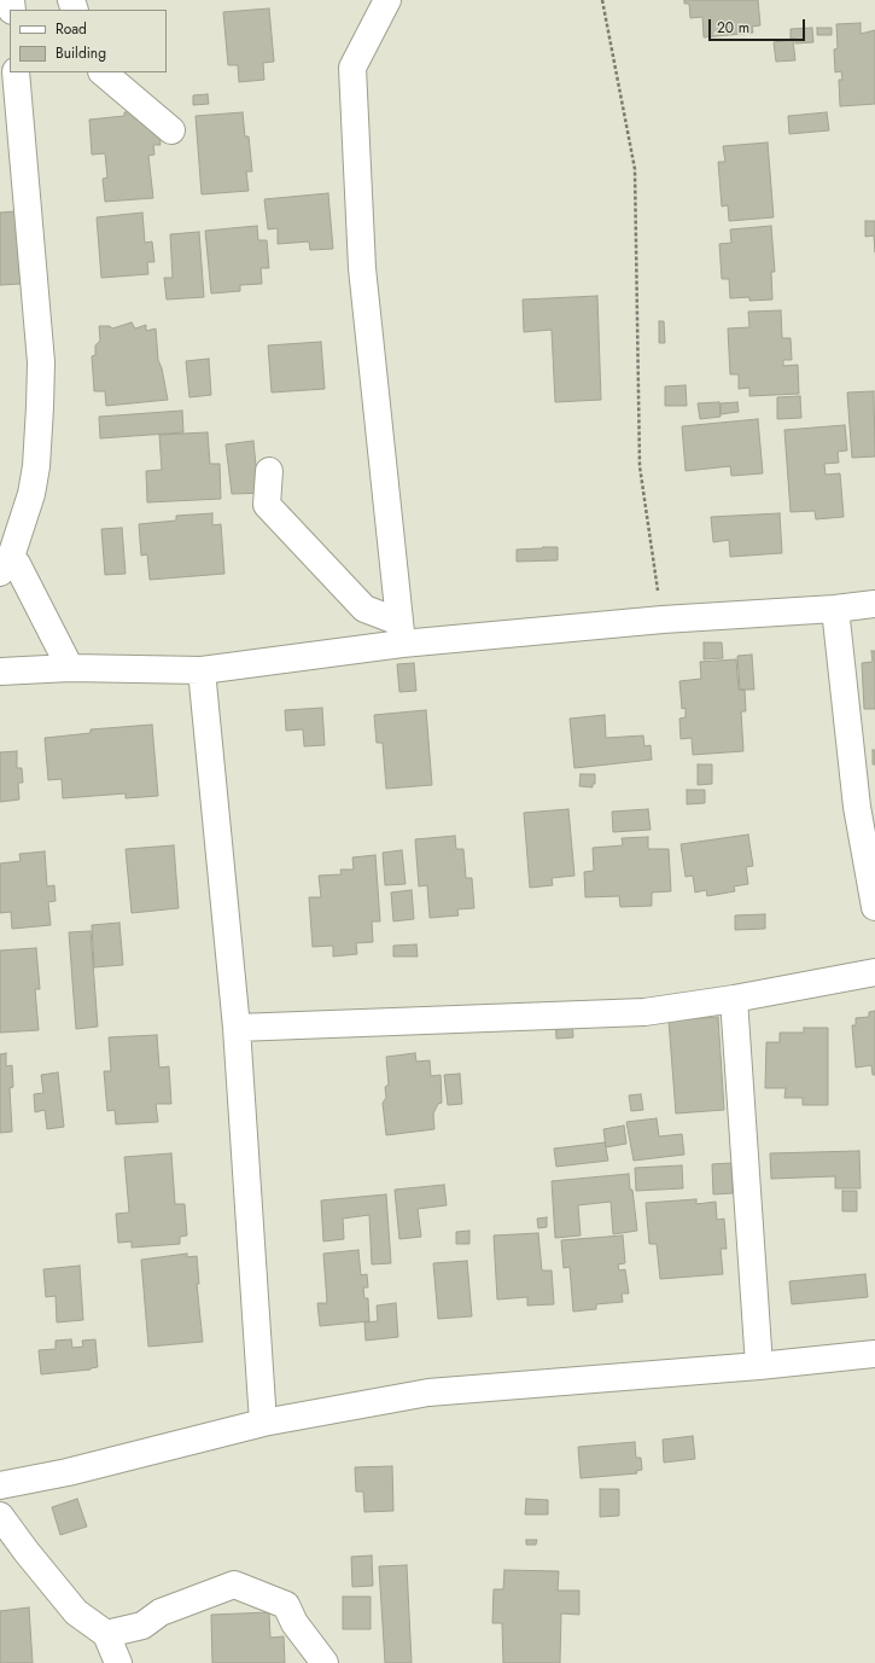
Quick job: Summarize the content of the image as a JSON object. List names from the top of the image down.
{
  "legend": ["Road", "Building"],
  "scale_bar": "20 m"
}
